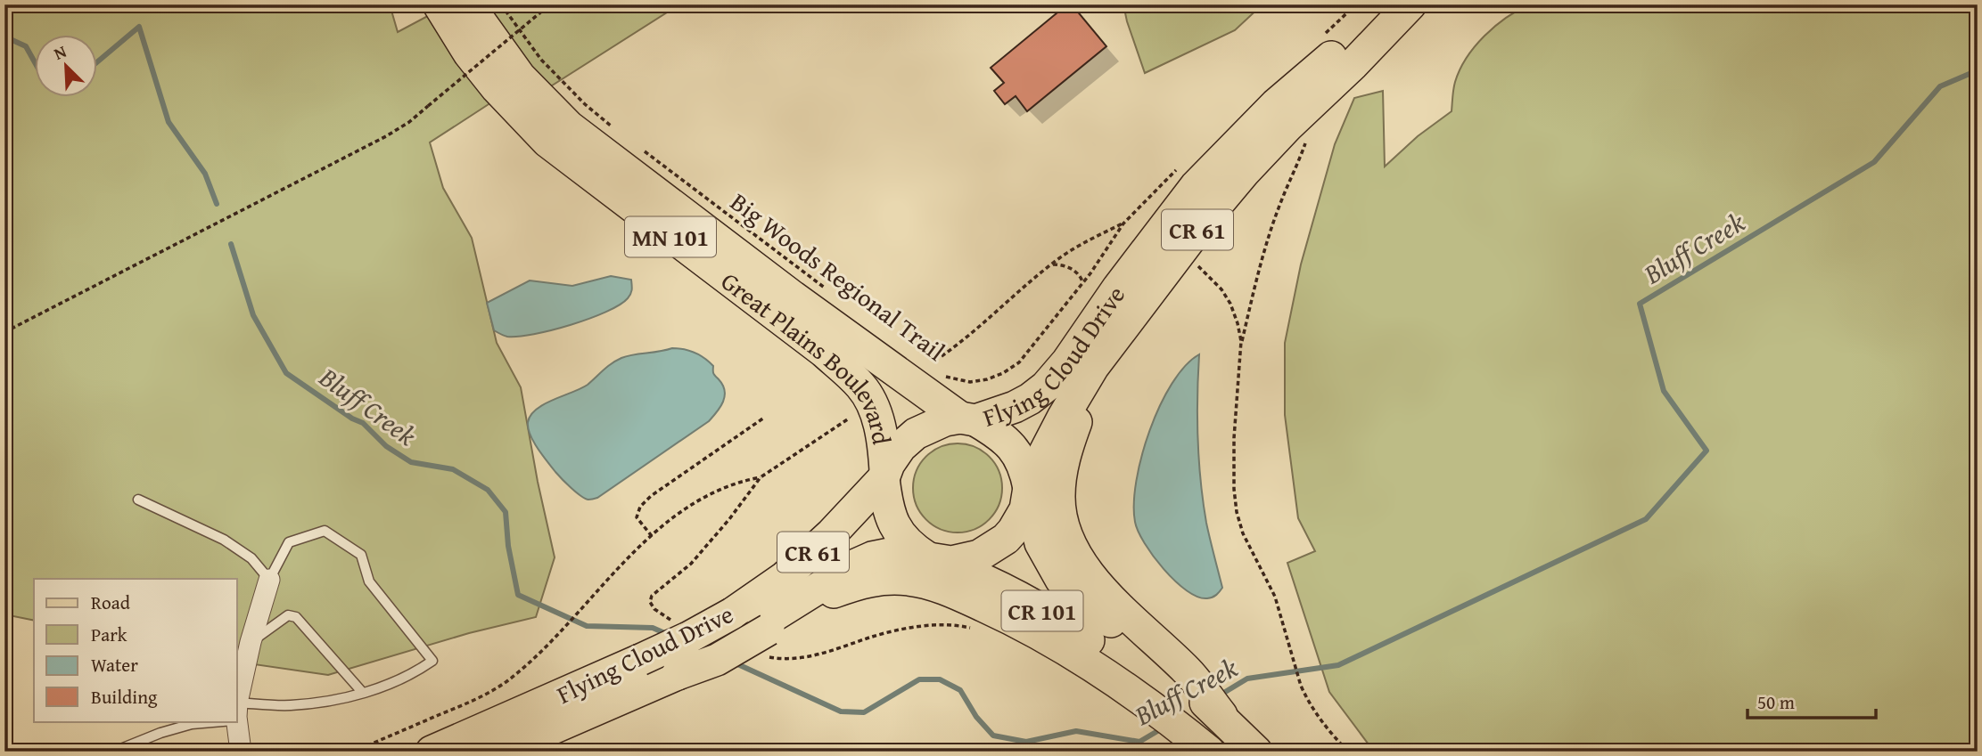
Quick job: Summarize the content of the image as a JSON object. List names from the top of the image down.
{
  "streets": {
    "main road": [
      "CR 61",
      "MN 101",
      "Flying Cloud Drive",
      "Great Plains Boulevard",
      "CR 101"
    ],
    "path": ["Big Woods Regional Trail"]
  },
  "crossings": [
    ["Flying Cloud Drive", "Great Plains Boulevard"],
    ["Flying Cloud Drive", "CR 101"],
    ["Great Plains Boulevard", "CR 101"]
  ],
  "water": ["Bluff Creek"],
  "legend": [
    "Road",
    "Park",
    "Water",
    "Building"
  ],
  "scale_bar": "50 m",
  "north": "top left"
}
